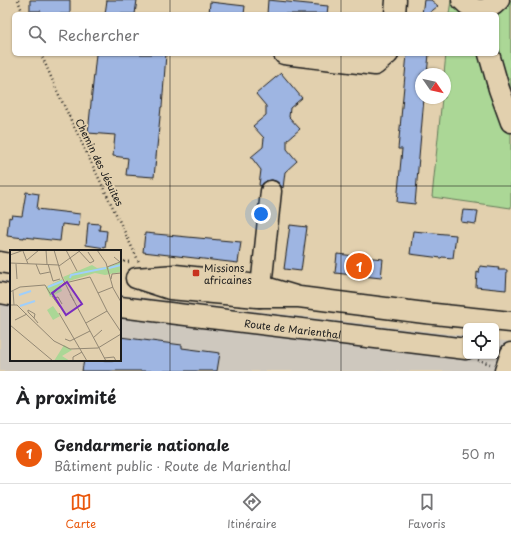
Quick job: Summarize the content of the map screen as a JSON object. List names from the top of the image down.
{
  "streets": {
    "street": ["Route de Marienthal"],
    "path": ["Chemin des Jésuites"]
  },
  "places": {
    "transit": ["Missions africaines"]
  },
  "north": "bottom right",
  "page": {
    "search": "Rechercher",
    "pins": "1",
    "heading": "À proximité",
    "list": [
      {
        "mark": "1",
        "name": "Gendarmerie nationale",
        "note": "Bâtiment public · Route de Marienthal",
        "value": "50 m"
      }
    ],
    "nav": ["Carte", "Itinéraire", "Favoris"]
  }
}
